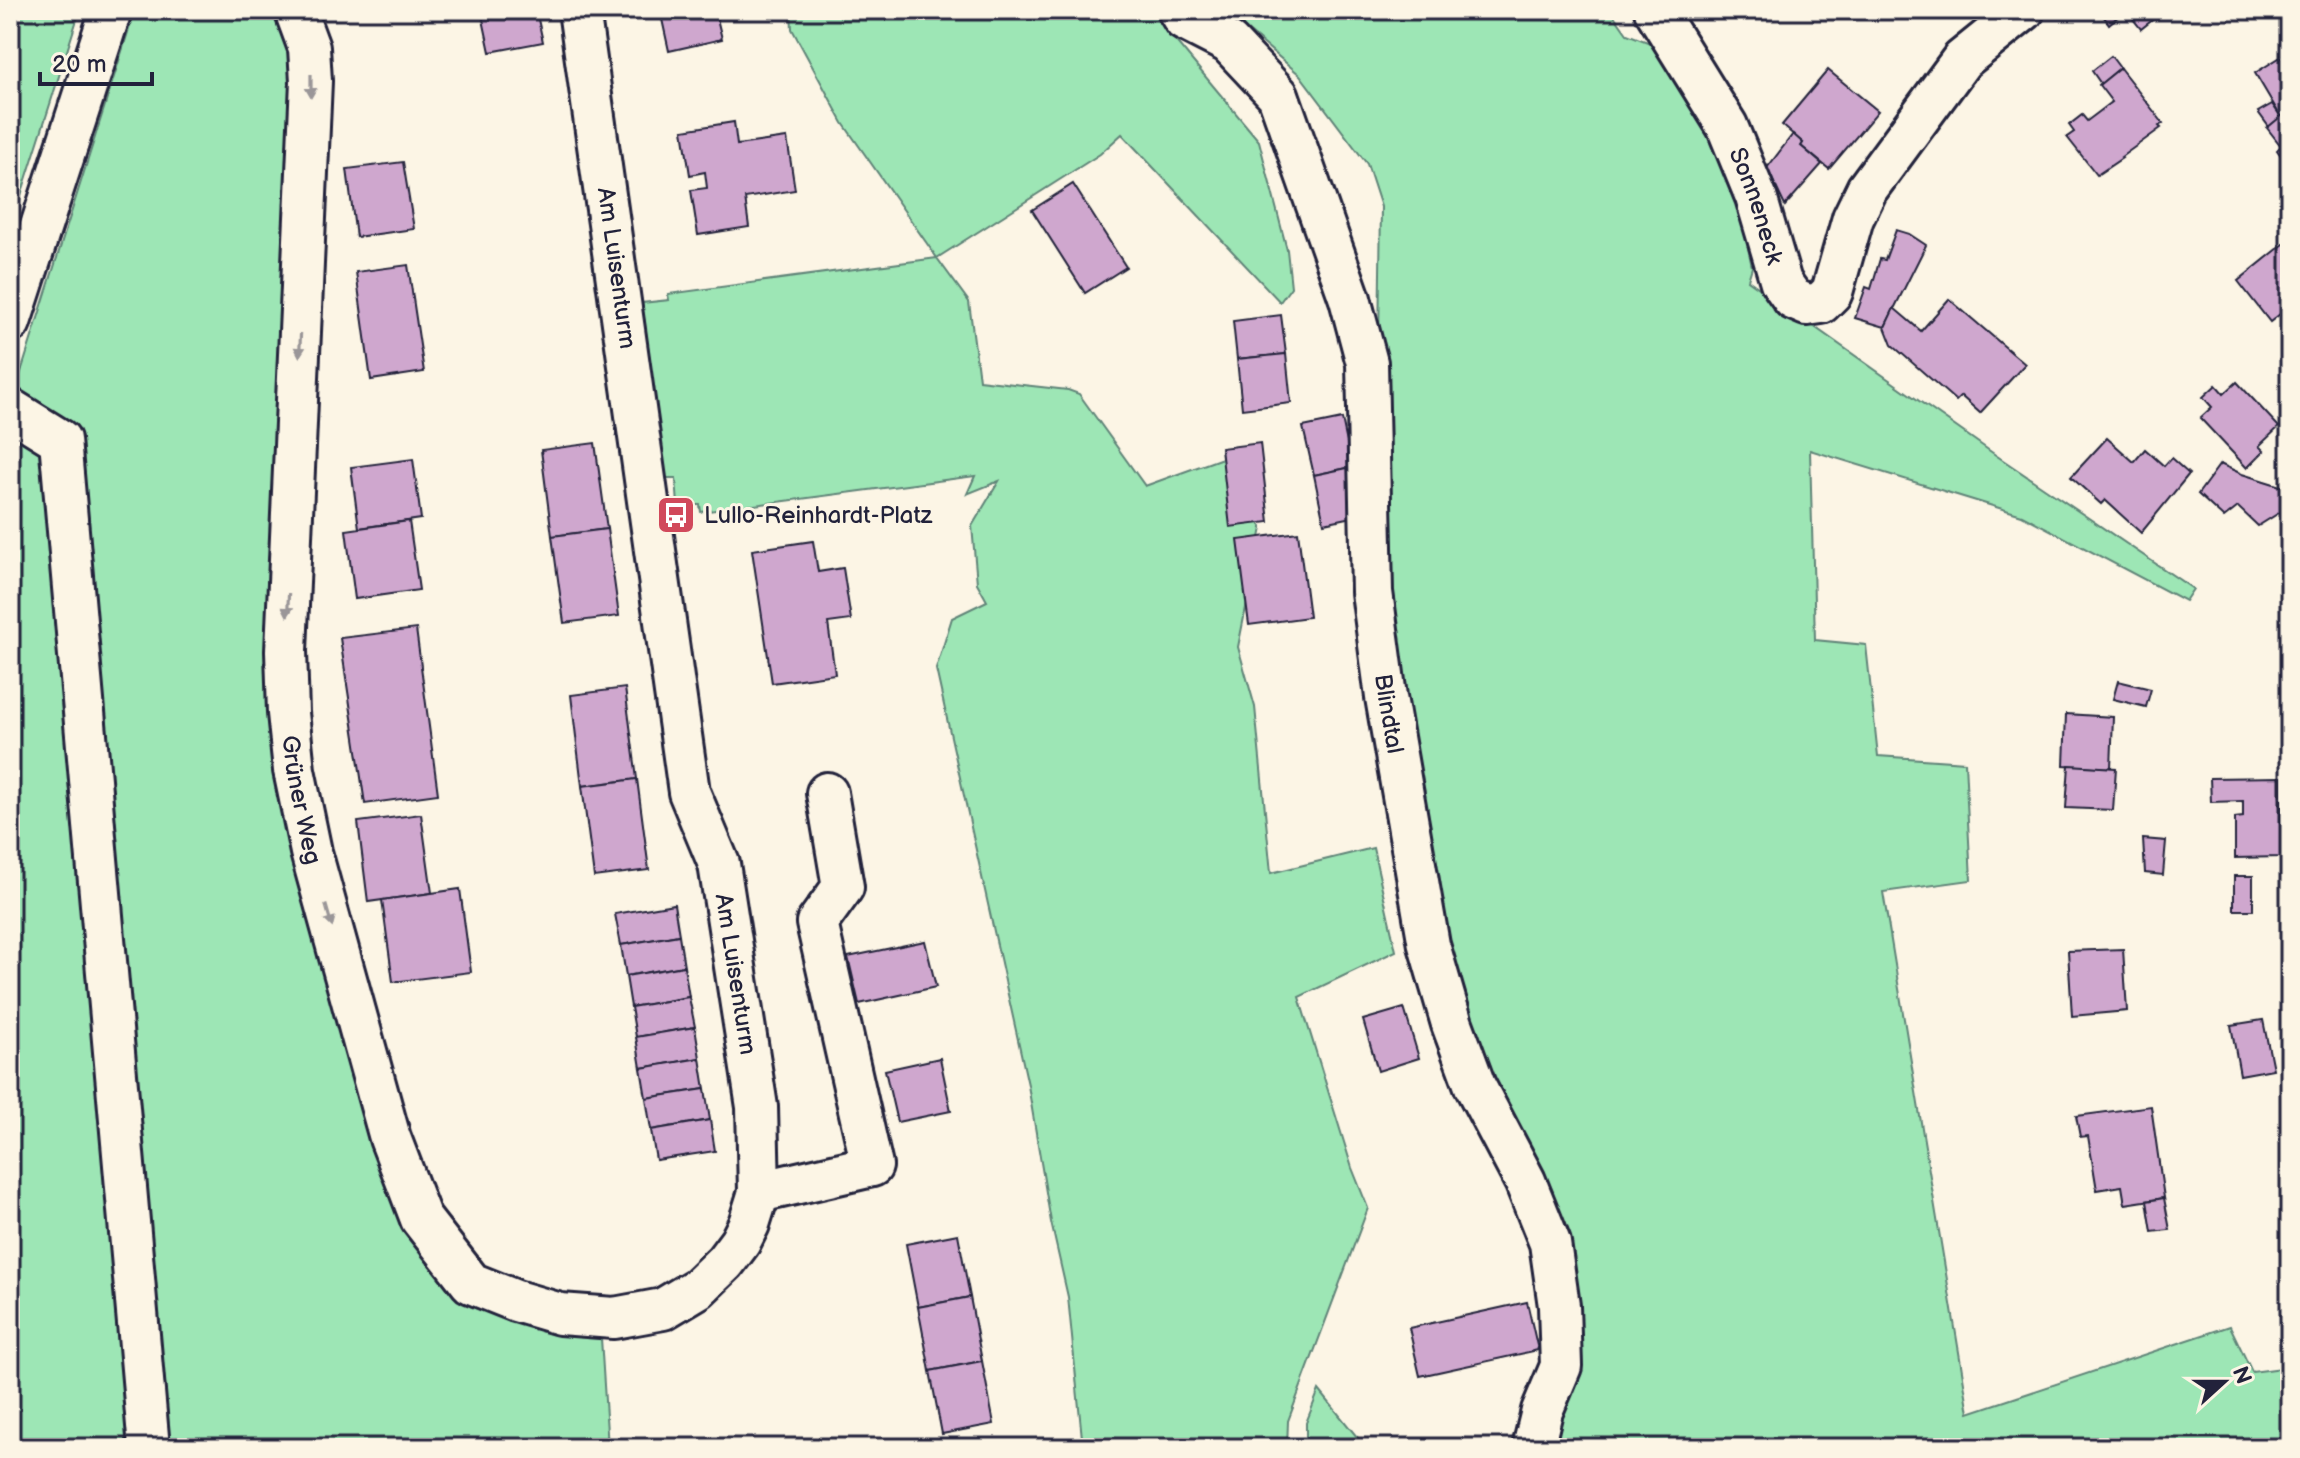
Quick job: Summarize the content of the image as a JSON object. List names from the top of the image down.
{
  "streets": {
    "street": [
      "Sonneneck",
      "Am Luisenturm",
      "Blindtal",
      "Grüner Weg"
    ]
  },
  "crossings": [
    ["Am Luisenturm", "Grüner Weg"]
  ],
  "places": {
    "bus stop": ["Lullo-Reinhardt-Platz"]
  },
  "scale_bar": "20 m",
  "north": "right"
}
